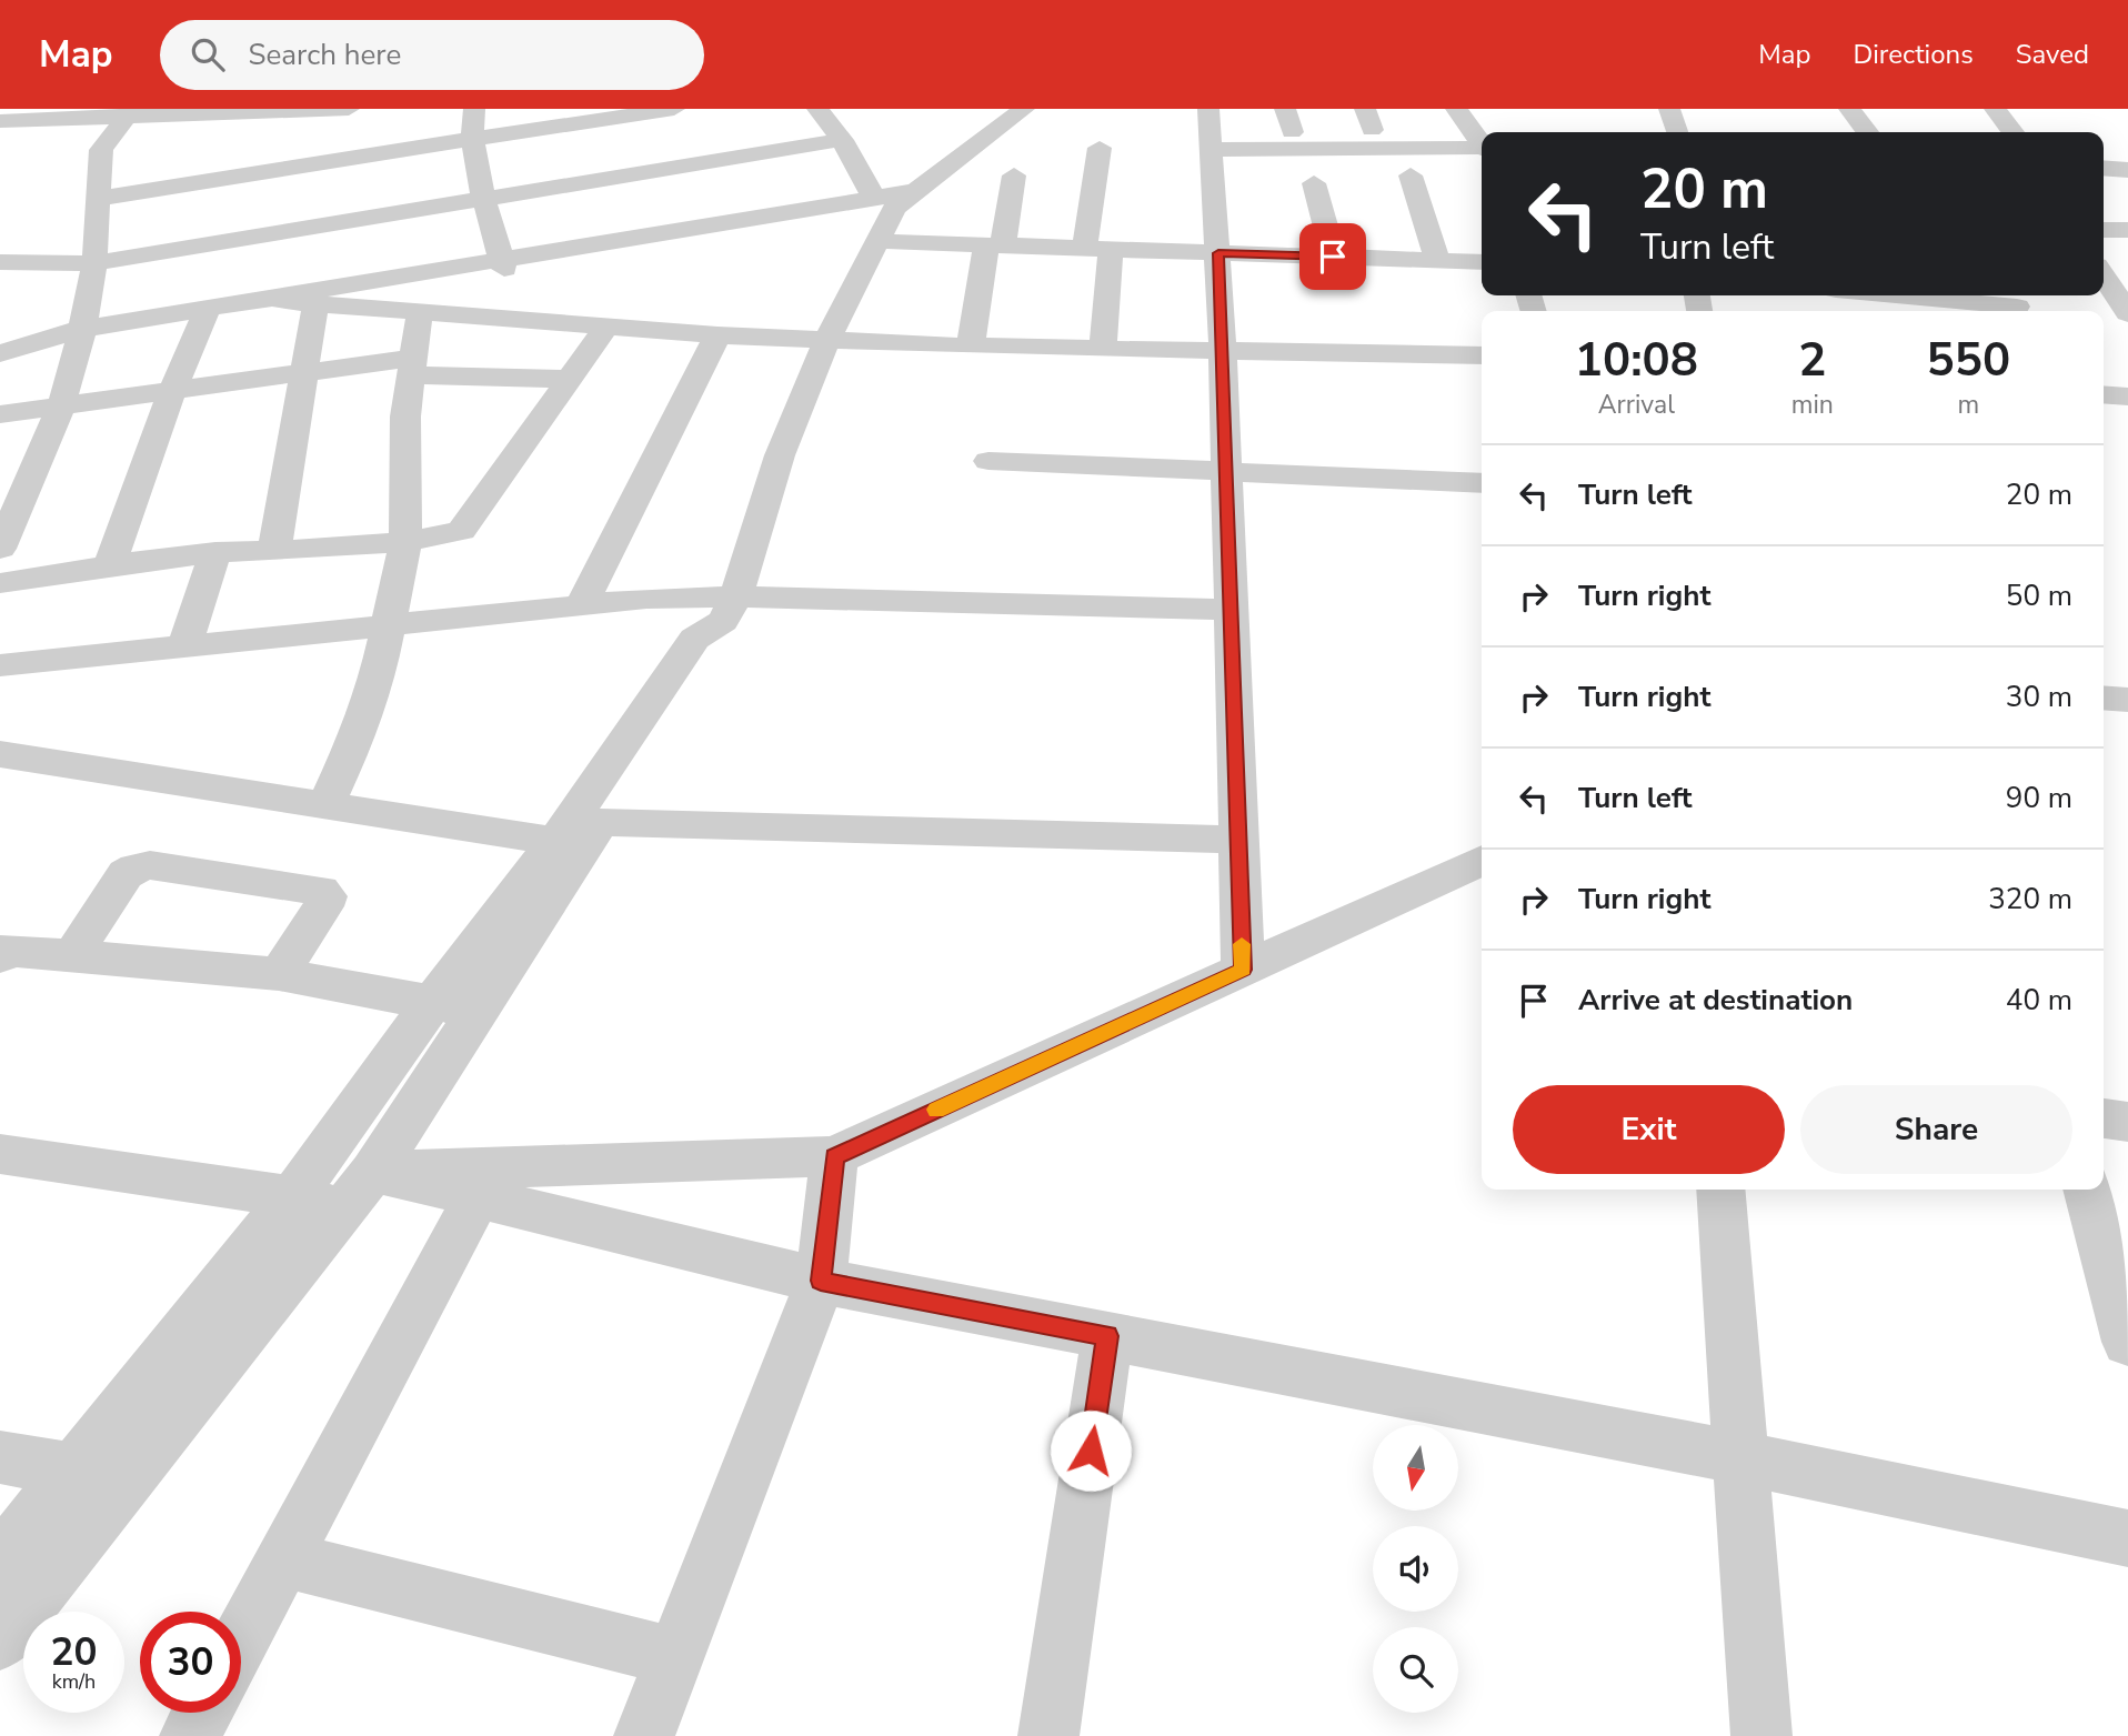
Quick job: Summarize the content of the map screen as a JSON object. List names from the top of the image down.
{
  "north": "bottom",
  "page": {
    "header": "Map",
    "search": "Search here",
    "nav": ["Map", "Directions", "Saved"],
    "turn": ["20 m", "Turn left"],
    "eta": [
      "10:08",
      "Arrival",
      "2",
      "min",
      "550",
      "m"
    ],
    "list": [
      {
        "name": "Turn left",
        "value": "20 m"
      },
      {
        "name": "Turn right",
        "value": "50 m"
      },
      {
        "name": "Turn right",
        "value": "30 m"
      },
      {
        "name": "Turn left",
        "value": "90 m"
      },
      {
        "name": "Turn right",
        "value": "320 m"
      },
      {
        "name": "Arrive at destination",
        "value": "40 m"
      }
    ],
    "buttons": ["Exit", "Share"],
    "speed": "20 km/h",
    "limit": "30"
  }
}
